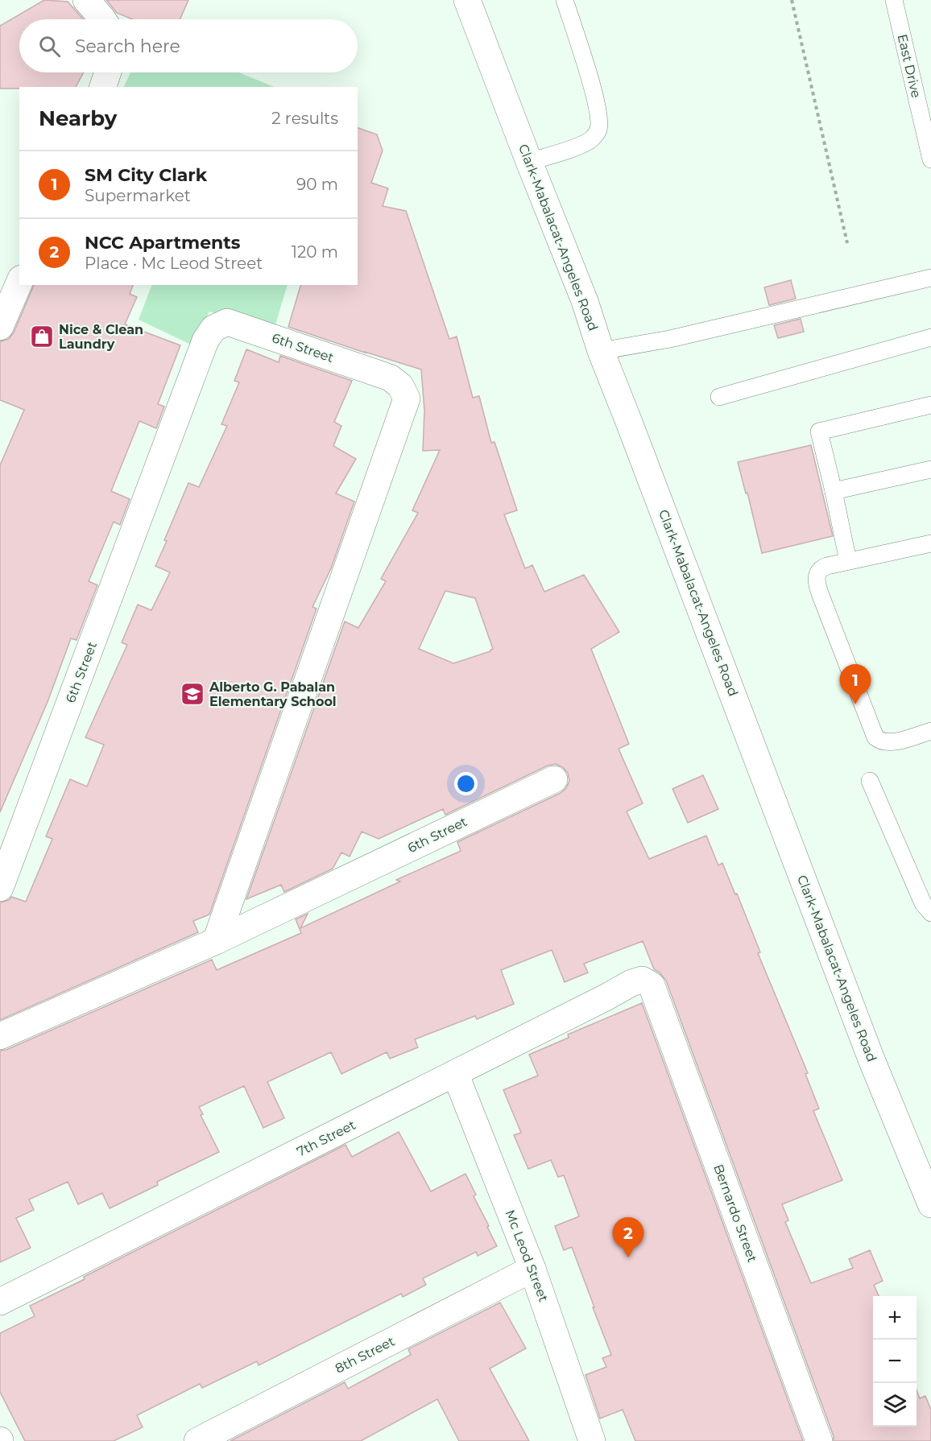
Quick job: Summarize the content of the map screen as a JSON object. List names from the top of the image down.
{
  "streets": {
    "street": [
      "Clark-Mabalacat-Angeles Road",
      "6th Street",
      "7th Street",
      "Bernardo Street",
      "Mc Leod Street",
      "8th Street"
    ],
    "lane": ["East Drive"]
  },
  "crossings": [
    ["7th Street", "Bernardo Street"],
    ["7th Street", "Mc Leod Street"],
    ["Mc Leod Street", "8th Street"]
  ],
  "places": {
    "shop": ["Nice & Clean Laundry"],
    "school or university": ["Alberto G. Pabalan Elementary School"]
  },
  "page": {
    "search": "Search here",
    "heading": ["Nearby", "2 results"],
    "list": [
      {
        "mark": "1",
        "name": "SM City Clark",
        "note": "Supermarket",
        "value": "90 m"
      },
      {
        "mark": "2",
        "name": "NCC Apartments",
        "note": "Place · Mc Leod Street",
        "value": "120 m"
      }
    ],
    "pins": ["1", "2"],
    "map_buttons": ["+", "−"]
  }
}
